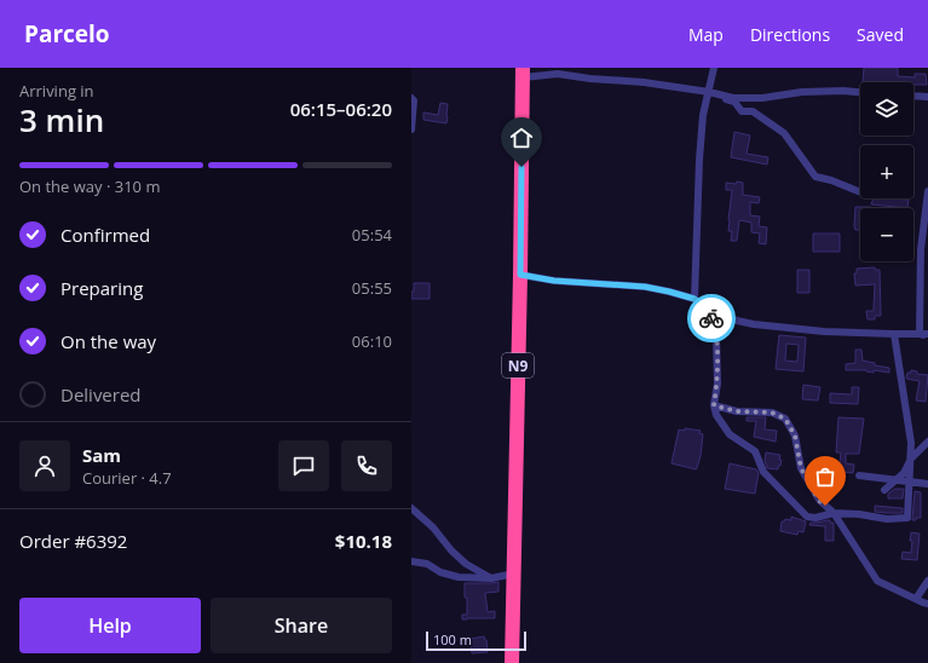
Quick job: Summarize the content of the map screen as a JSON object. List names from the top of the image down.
{
  "streets": {
    "highway": ["N9"]
  },
  "scale_bar": "100 m",
  "page": {
    "header": "Parcelo",
    "nav": ["Map", "Directions", "Saved"],
    "heading": ["3 min", "Arriving in", "06:15–06:20"],
    "panel": [
      "Sam",
      "Courier · 4.7",
      "Order #6392",
      "$10.18"
    ],
    "map_buttons": ["+", "−"],
    "bar": "On the way · 310 m",
    "list": [
      ["Confirmed", "05:54"],
      ["Preparing", "05:55"],
      ["On the way", "06:10"],
      "Delivered"
    ],
    "buttons": ["Help", "Share"],
    "scale": "100 m"
  }
}
